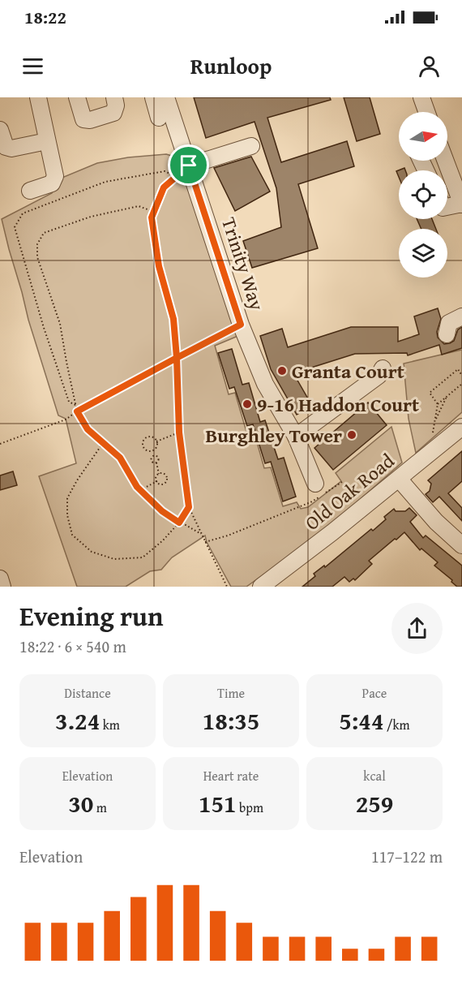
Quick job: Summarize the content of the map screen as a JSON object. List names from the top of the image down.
{
  "streets": {
    "street": ["Trinity Way", "Old Oak Road"]
  },
  "places": ["Granta Court", "9-16 Haddon Court", "Burghley Tower"],
  "north": "right",
  "page": {
    "status": "18:22",
    "header": "Runloop",
    "heading": ["Evening run", "18:22 · 6 × 540 m"],
    "stats": [
      ["Distance", "3.24 km"],
      ["Time", "18:35"],
      ["Pace", "5:44 /km"],
      ["Elevation", "30 m"],
      ["Heart rate", "151 bpm"],
      ["kcal", "259"]
    ],
    "chart": ["Elevation", "117–122 m"]
  }
}
